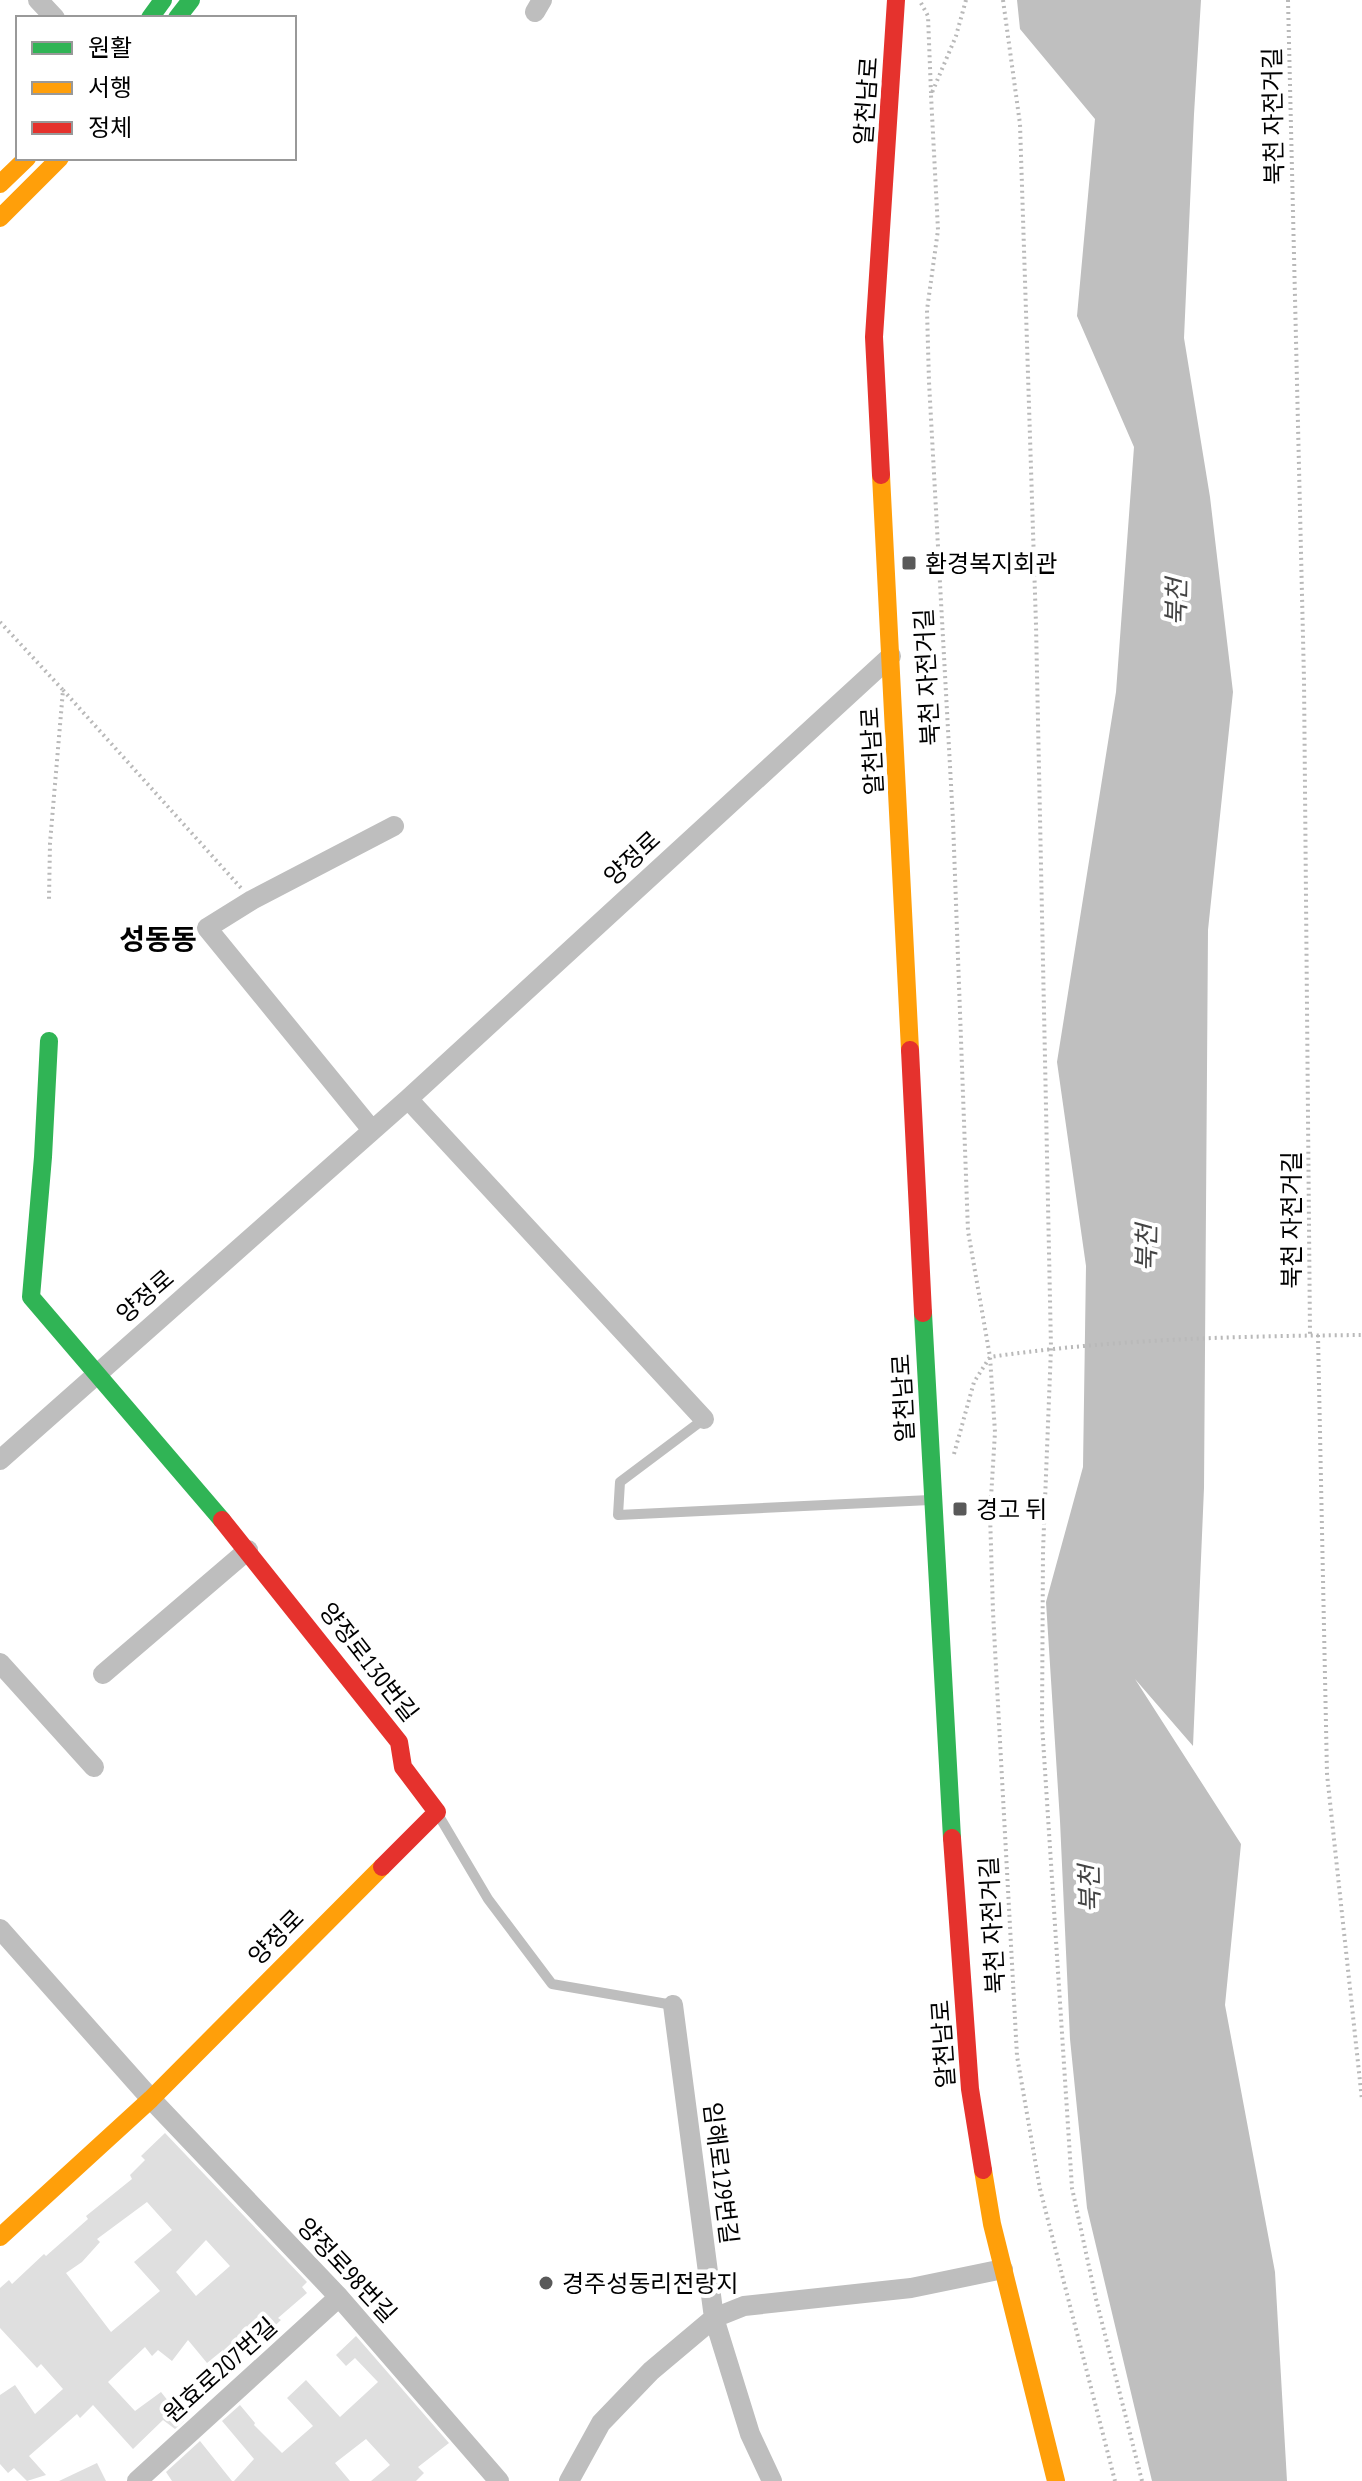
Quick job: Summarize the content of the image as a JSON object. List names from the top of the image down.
{
  "streets": {
    "street": [
      "알천남로",
      "양정로",
      "양정로130번길",
      "임해로129번길",
      "양정로98번길",
      "원효로207번길"
    ],
    "path": ["북천 자전거길"]
  },
  "crossings": [
    ["알천남로", "양정로"],
    ["양정로", "양정로130번길"],
    ["양정로", "양정로98번길"],
    ["양정로98번길", "원효로207번길"]
  ],
  "districts": ["성동동"],
  "water": ["북천"],
  "places": {
    "transit": ["환경복지회관", "경고 뒤"],
    "other": ["경주성동리전랑지"]
  },
  "legend": ["원활", "서행", "정체"]
}
